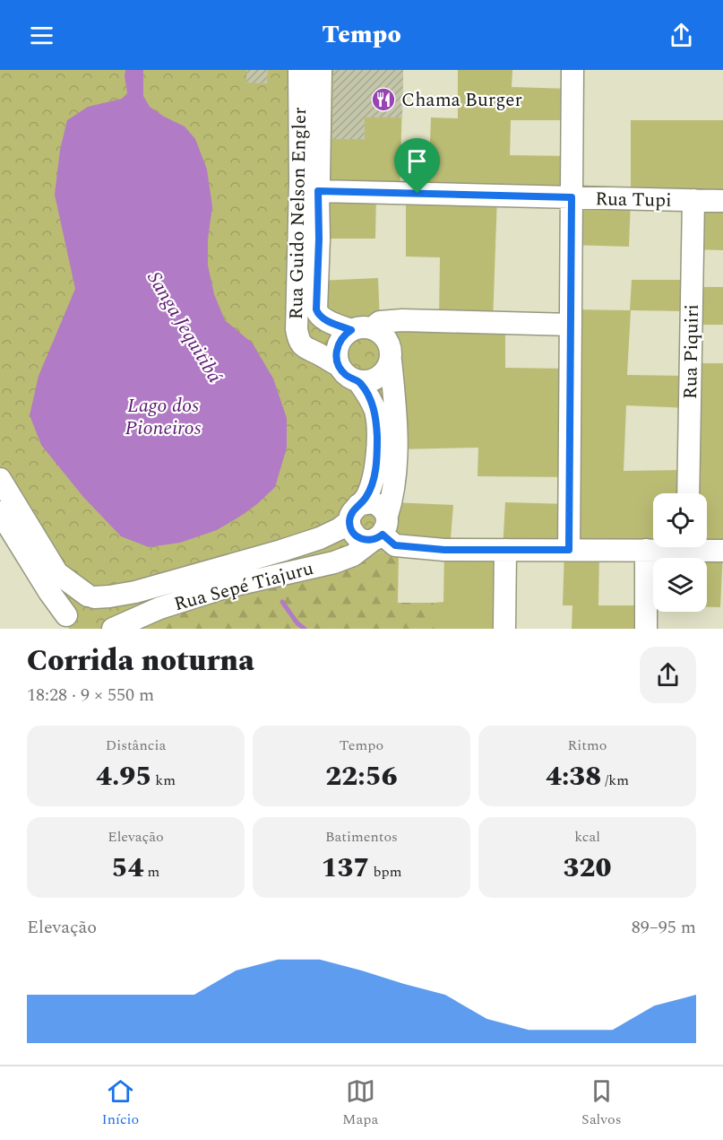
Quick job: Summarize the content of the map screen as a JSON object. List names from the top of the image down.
{
  "streets": {
    "street": [
      "Rua Tupi",
      "Rua Guido Nelson Engler",
      "Rua Piquiri",
      "Rua Sepé Tiajuru"
    ]
  },
  "crossings": [
    ["Rua Tupi", "Rua Piquiri"]
  ],
  "water": ["Sanga Jequitibá", "Lago dos Pioneiros"],
  "places": {
    "restaurant": ["Chama Burger"]
  },
  "page": {
    "header": "Tempo",
    "heading": ["Corrida noturna", "18:28 · 9 × 550 m"],
    "stats": [
      ["Distância", "4.95 km"],
      ["Tempo", "22:56"],
      ["Ritmo", "4:38 /km"],
      ["Elevação", "54 m"],
      ["Batimentos", "137 bpm"],
      ["kcal", "320"]
    ],
    "chart": ["Elevação", "89–95 m"],
    "tabs": ["Início", "Mapa", "Salvos"]
  }
}
